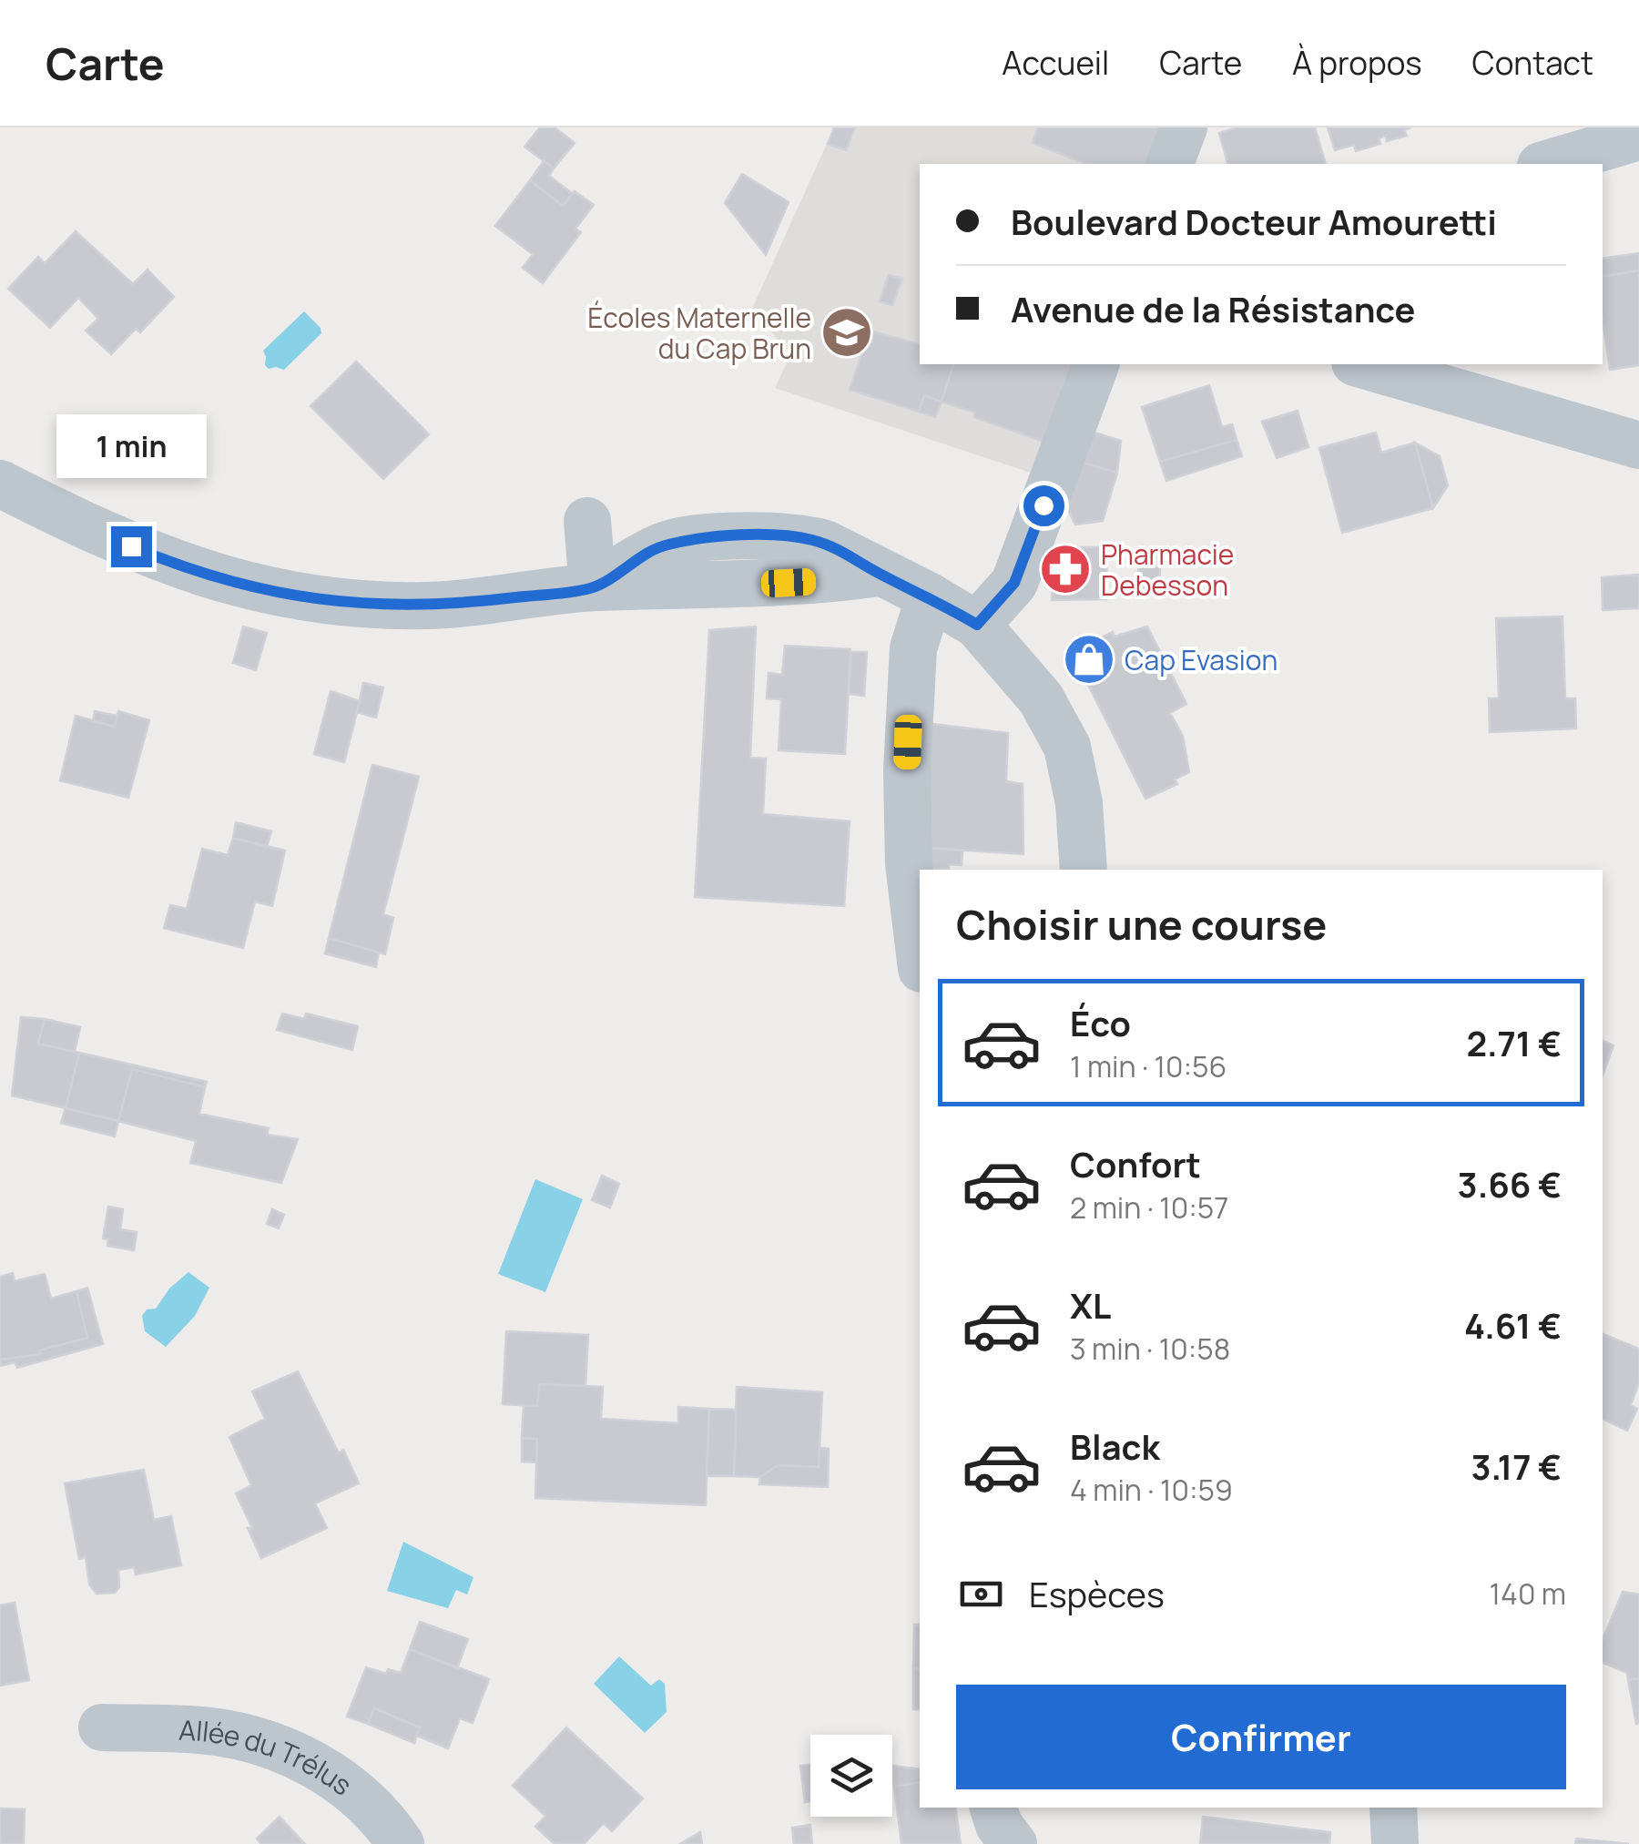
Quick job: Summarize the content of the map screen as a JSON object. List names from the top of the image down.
{
  "streets": {
    "street": ["Allée du Trélus"]
  },
  "places": {
    "school or university": ["Écoles Maternelle du Cap Brun"],
    "pharmacy": ["Pharmacie Debesson"],
    "shop": ["Cap Evasion"]
  },
  "page": {
    "header": "Carte",
    "nav": [
      "Accueil",
      "Carte",
      "À propos",
      "Contact"
    ],
    "banner": ["Boulevard Docteur Amouretti", "Avenue de la Résistance"],
    "bubble": "1 min",
    "heading": "Choisir une course",
    "list": [
      {
        "name": "Éco",
        "note": "1 min · 10:56",
        "value": "2.71 €"
      },
      {
        "name": "Confort",
        "note": "2 min · 10:57",
        "value": "3.66 €"
      },
      {
        "name": "XL",
        "note": "3 min · 10:58",
        "value": "4.61 €"
      },
      {
        "name": "Black",
        "note": "4 min · 10:59",
        "value": "3.17 €"
      }
    ],
    "pay": ["Espèces", "140 m"],
    "buttons": "Confirmer"
  }
}
